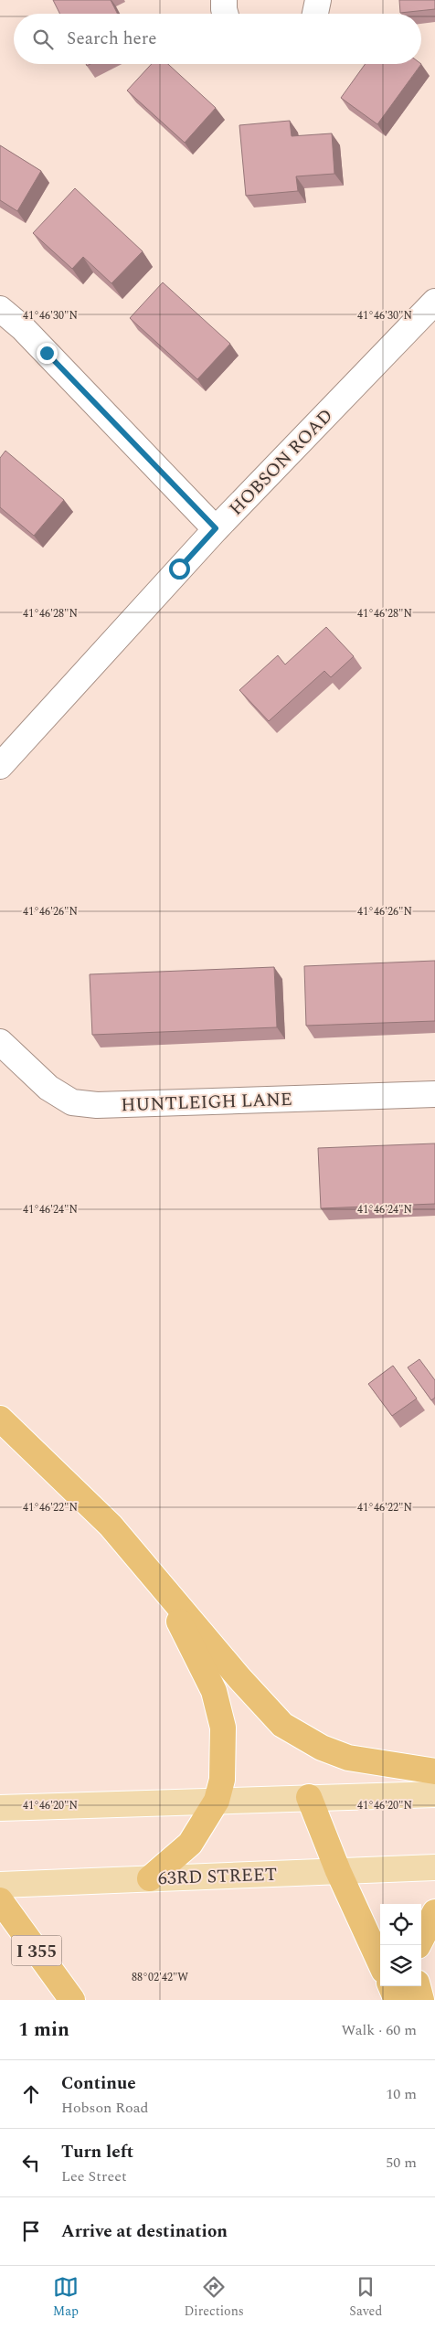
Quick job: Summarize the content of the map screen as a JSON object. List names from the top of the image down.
{
  "streets": {
    "highway": ["I 355"],
    "main road": ["63RD STREET"],
    "street": ["HOBSON ROAD", "HUNTLEIGH LANE"]
  },
  "page": {
    "search": "Search here",
    "heading": ["1 min", "Walk · 60 m"],
    "list": [
      ["Continue", "Hobson Road", "10 m"],
      ["Turn left", "Lee Street", "50 m"],
      "Arrive at destination"
    ],
    "nav": ["Map", "Directions", "Saved"]
  },
  "coordinates": [
    "41°46'30\"N",
    "41°46'28\"N",
    "41°46'26\"N",
    "41°46'24\"N",
    "41°46'22\"N",
    "41°46'20\"N",
    "88°02'42\"W"
  ]
}
